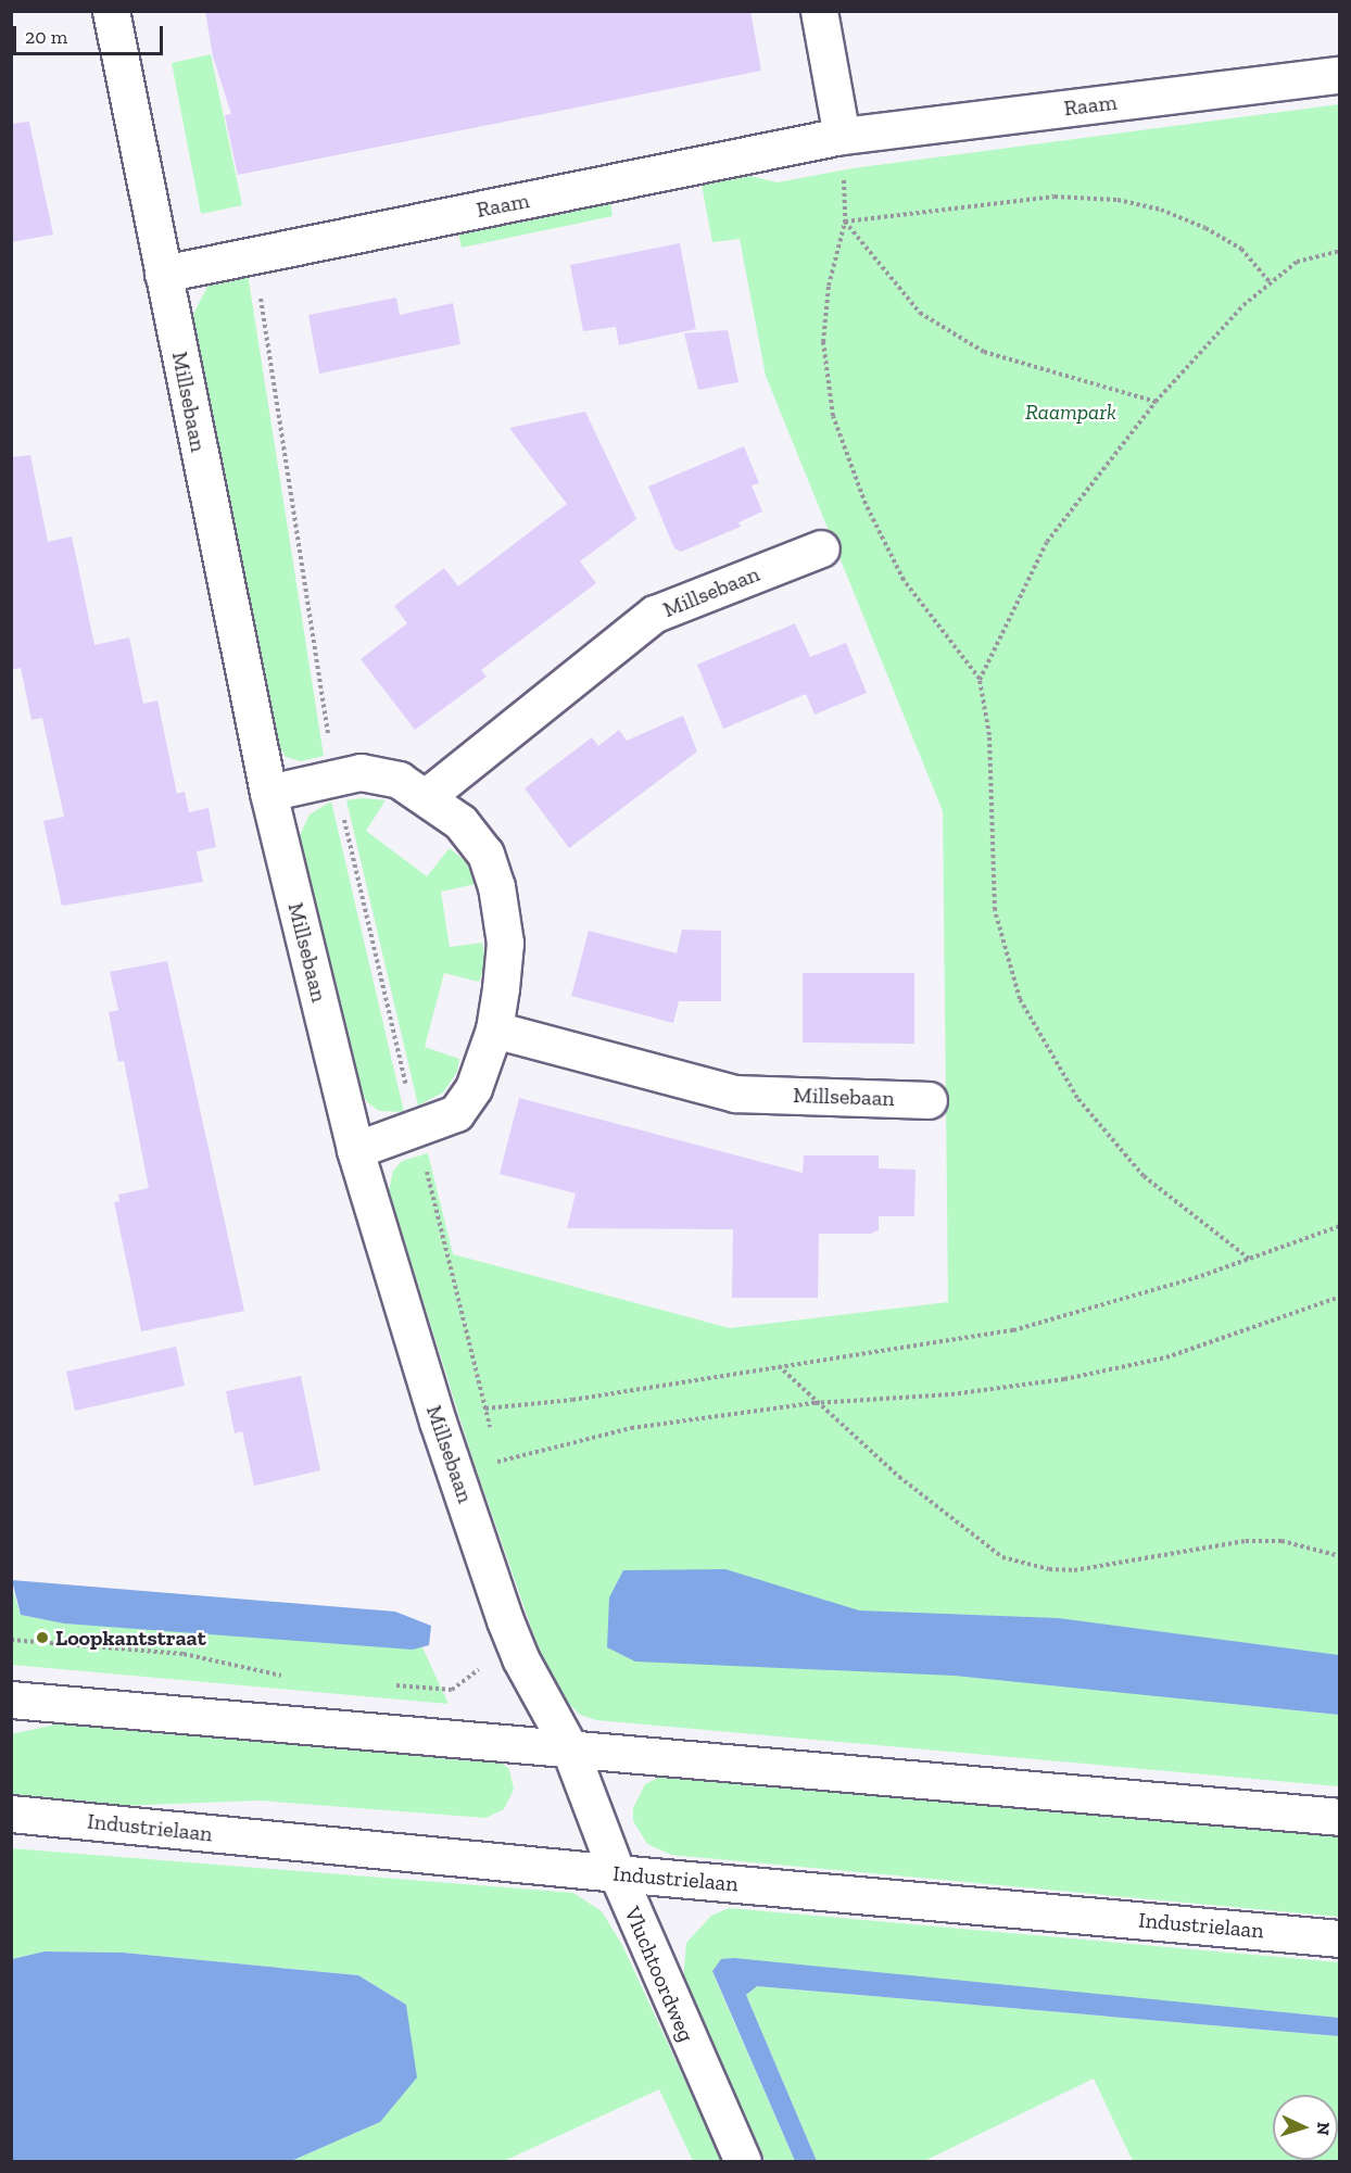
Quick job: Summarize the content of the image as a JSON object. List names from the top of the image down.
{
  "streets": {
    "street": [
      "Raam",
      "Millsebaan",
      "Industrielaan",
      "Vluchtoordweg"
    ]
  },
  "crossings": [
    ["Raam", "Millsebaan"],
    ["Millsebaan", "Vluchtoordweg"],
    ["Industrielaan", "Vluchtoordweg"]
  ],
  "parks": ["Raampark"],
  "places": ["Loopkantstraat"],
  "scale_bar": "20 m",
  "north": "right"
}
